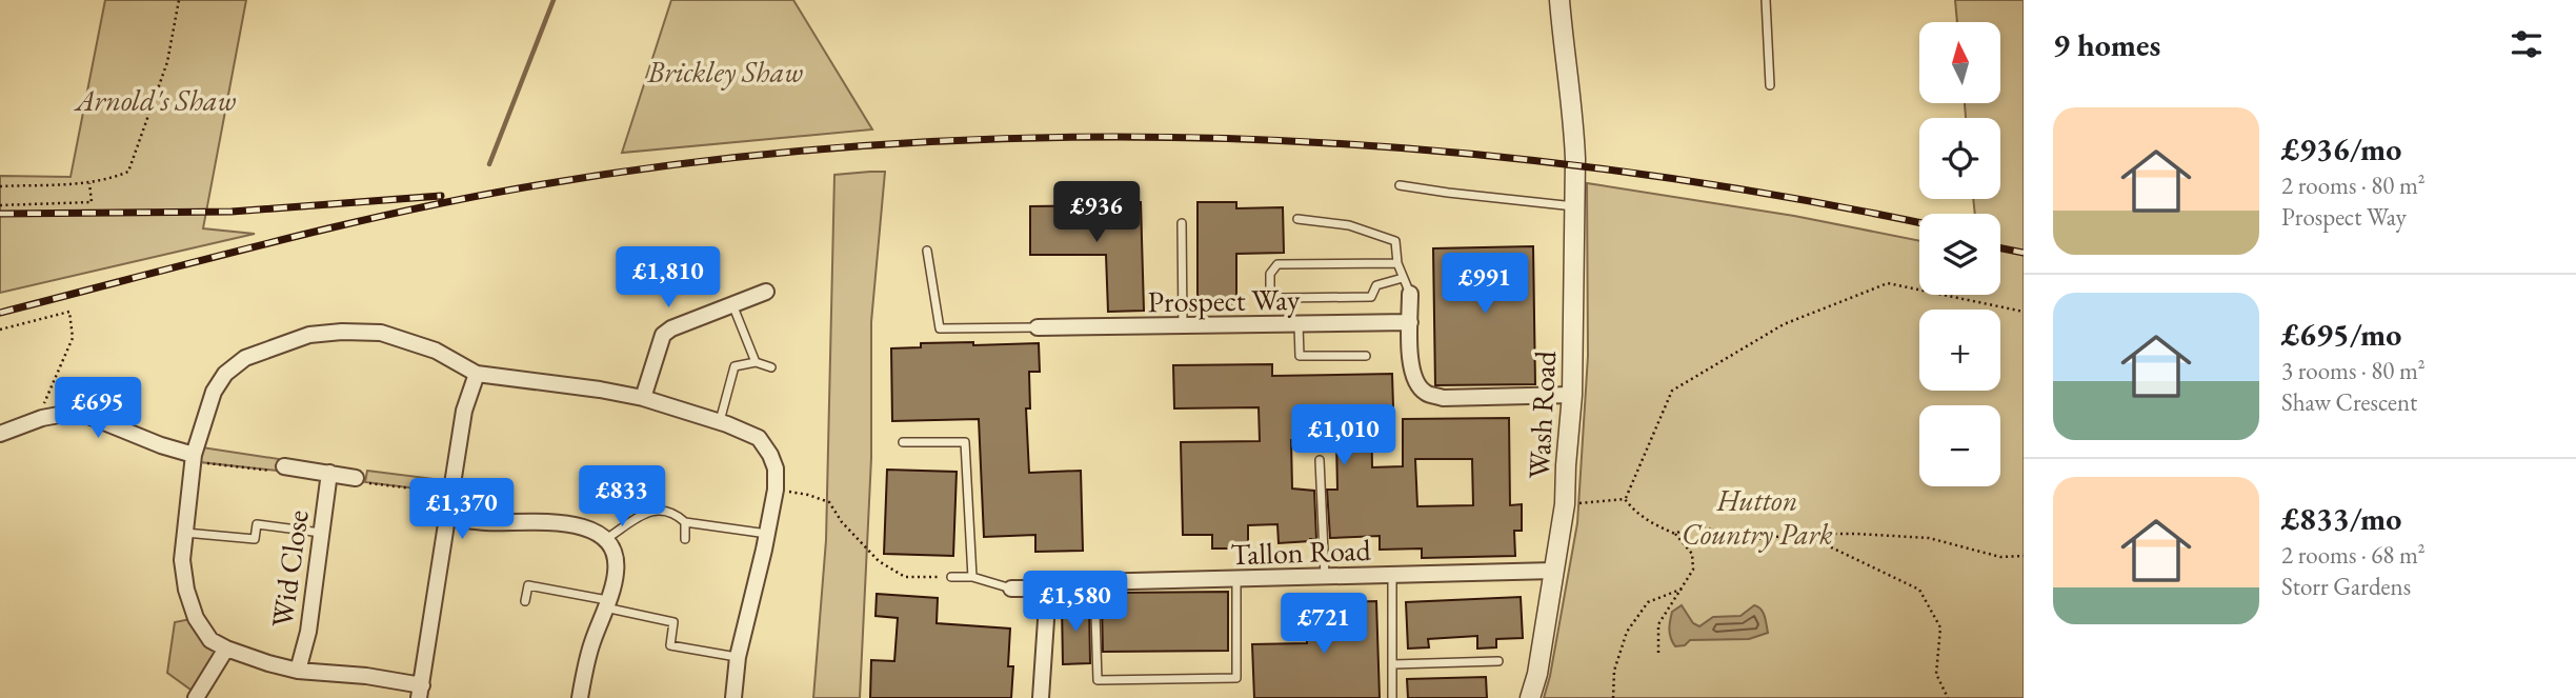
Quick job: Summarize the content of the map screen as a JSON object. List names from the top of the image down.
{
  "streets": {
    "street": [
      "Prospect Way",
      "Wash Road",
      "Tallon Road",
      "Wid Close"
    ]
  },
  "crossings": [
    ["Wash Road", "Tallon Road"]
  ],
  "parks": ["Brickley Shaw", "Arnold's Shaw", "Hutton Country Park"],
  "north": "top",
  "page": {
    "heading": "9 homes",
    "map_buttons": ["+", "−"],
    "list": [
      {
        "name": "£936/mo",
        "note": "2 rooms · 80 m² · Prospect Way"
      },
      {
        "name": "£695/mo",
        "note": "3 rooms · 80 m² · Shaw Crescent"
      },
      {
        "name": "£833/mo",
        "note": "2 rooms · 68 m² · Storr Gardens"
      }
    ],
    "price": [
      "£936",
      "£1,810",
      "£991",
      "£695",
      "£1,010",
      "£833",
      "£1,370",
      "£1,580",
      "£721"
    ]
  }
}
